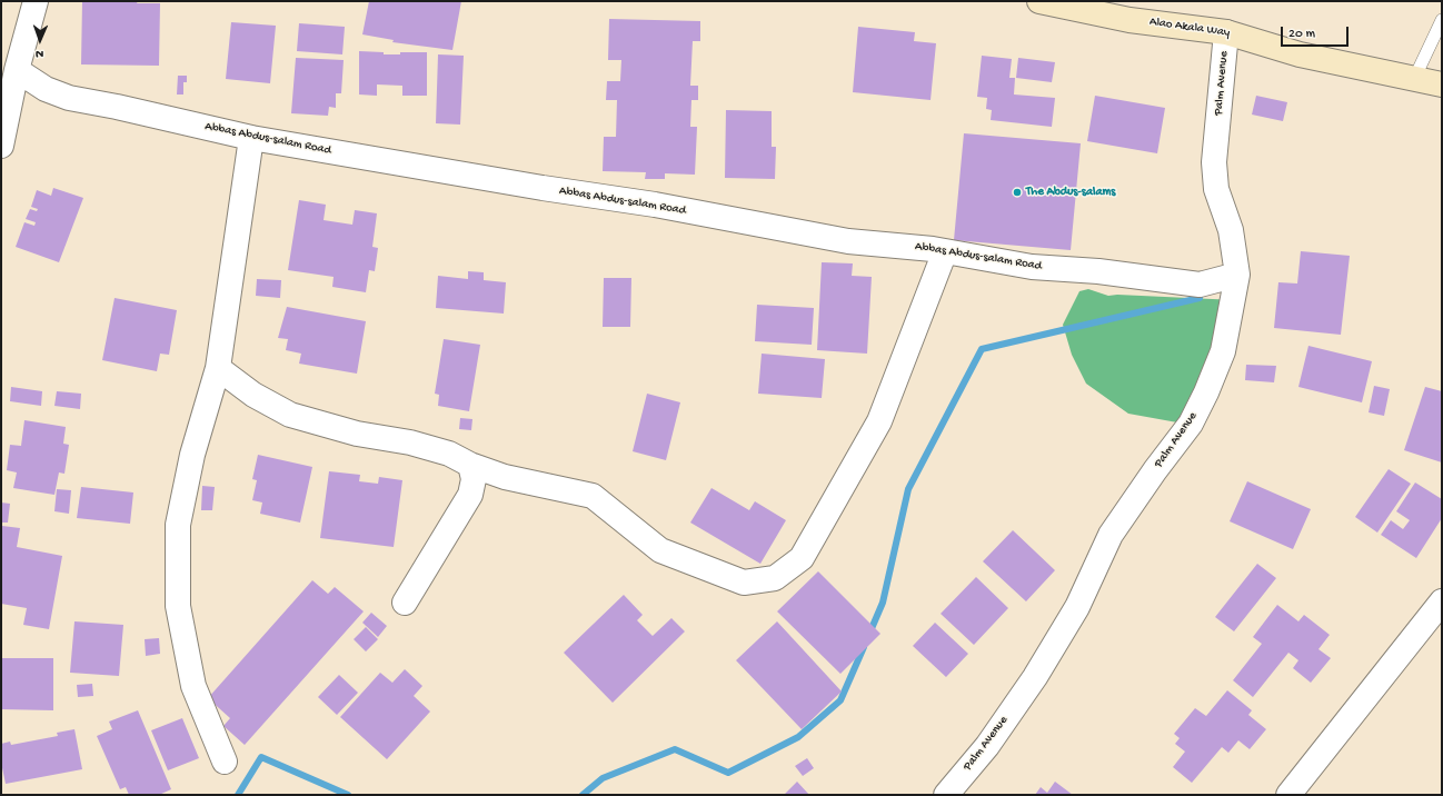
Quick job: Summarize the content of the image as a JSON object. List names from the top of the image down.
{
  "streets": {
    "street": ["Alao Akala Way", "Palm Avenue", "Abbas Abdus-salam Road"]
  },
  "crossings": [
    ["Alao Akala Way", "Palm Avenue"],
    ["Palm Avenue", "Abbas Abdus-salam Road"]
  ],
  "places": ["The Abdus-salams"],
  "scale_bar": "20 m",
  "north": "bottom"
}
